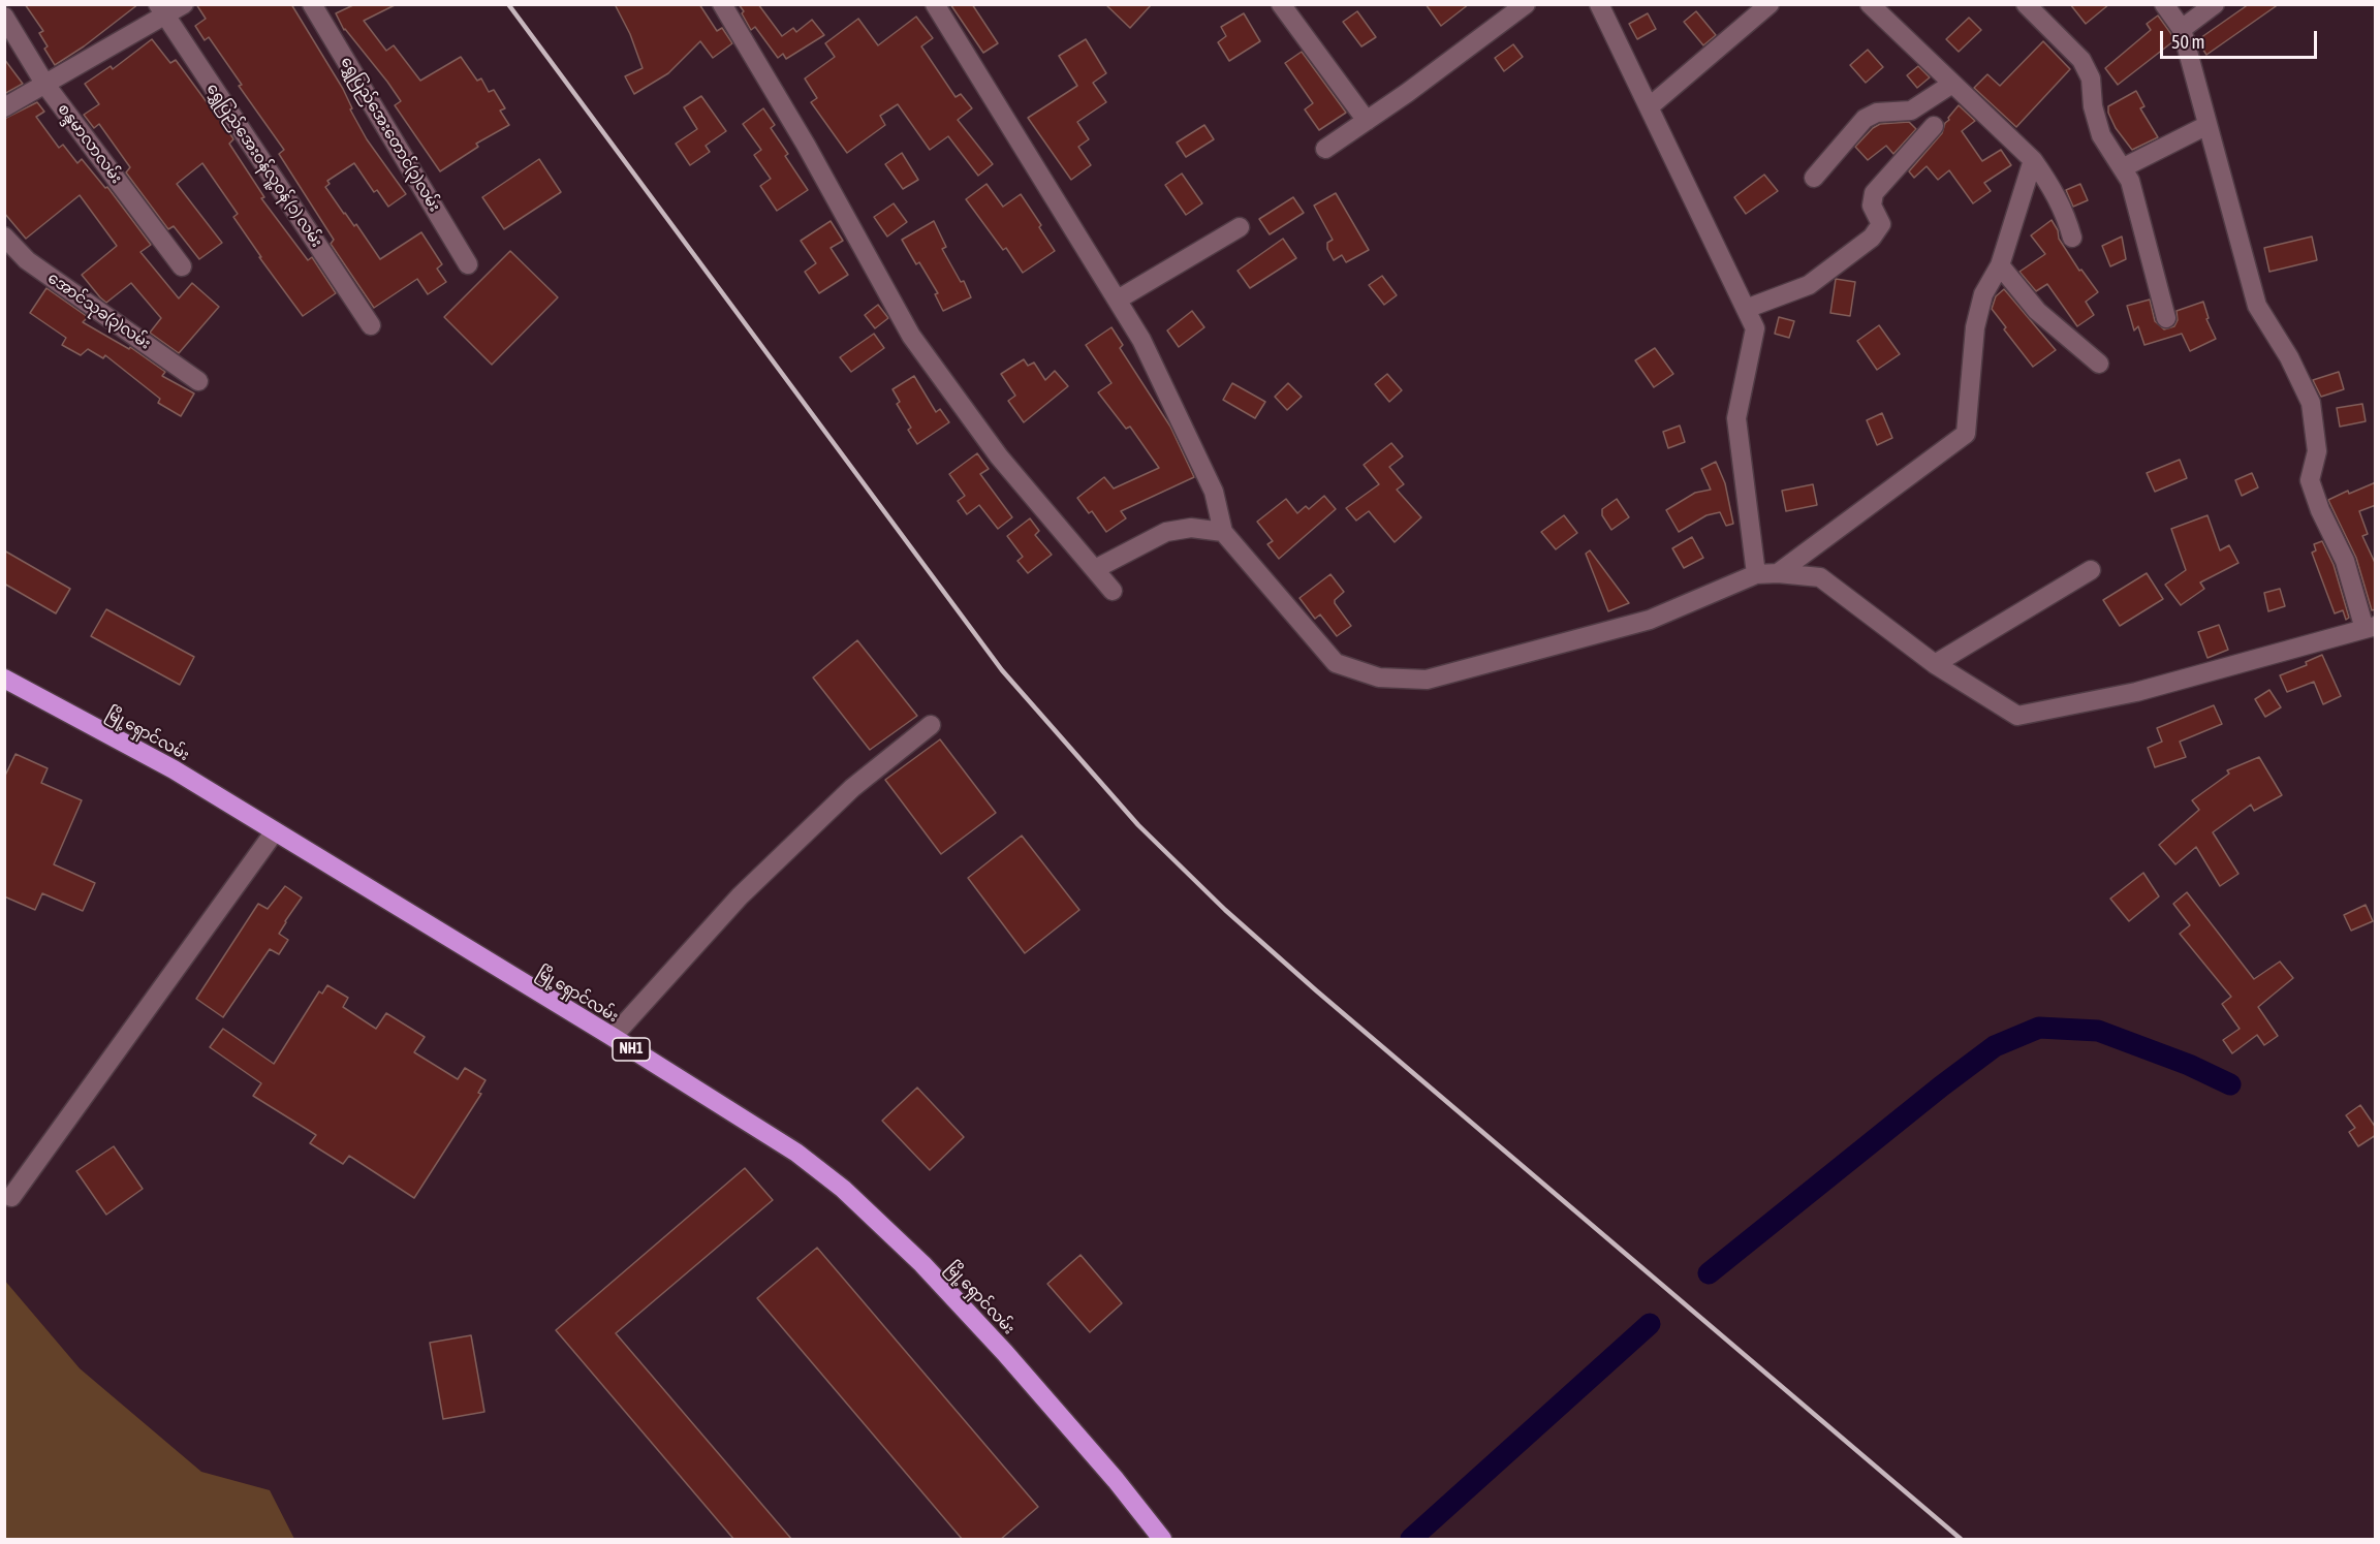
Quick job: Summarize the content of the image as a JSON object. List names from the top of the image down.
{
  "streets": {
    "highway": ["မြို့ရှောင်လမ်း", "NH1"],
    "street": [
      "ရွှေပြည်အေးတောင်(၃)လမ်း",
      "စန္ဒမာလာလမ်း",
      "ရွှေပြည်အေးဝန်လူ့ဝန် (၁) လမ်း",
      "အောင်သုခ(၃)လမ်း"
    ]
  },
  "scale_bar": "50 m"
}
